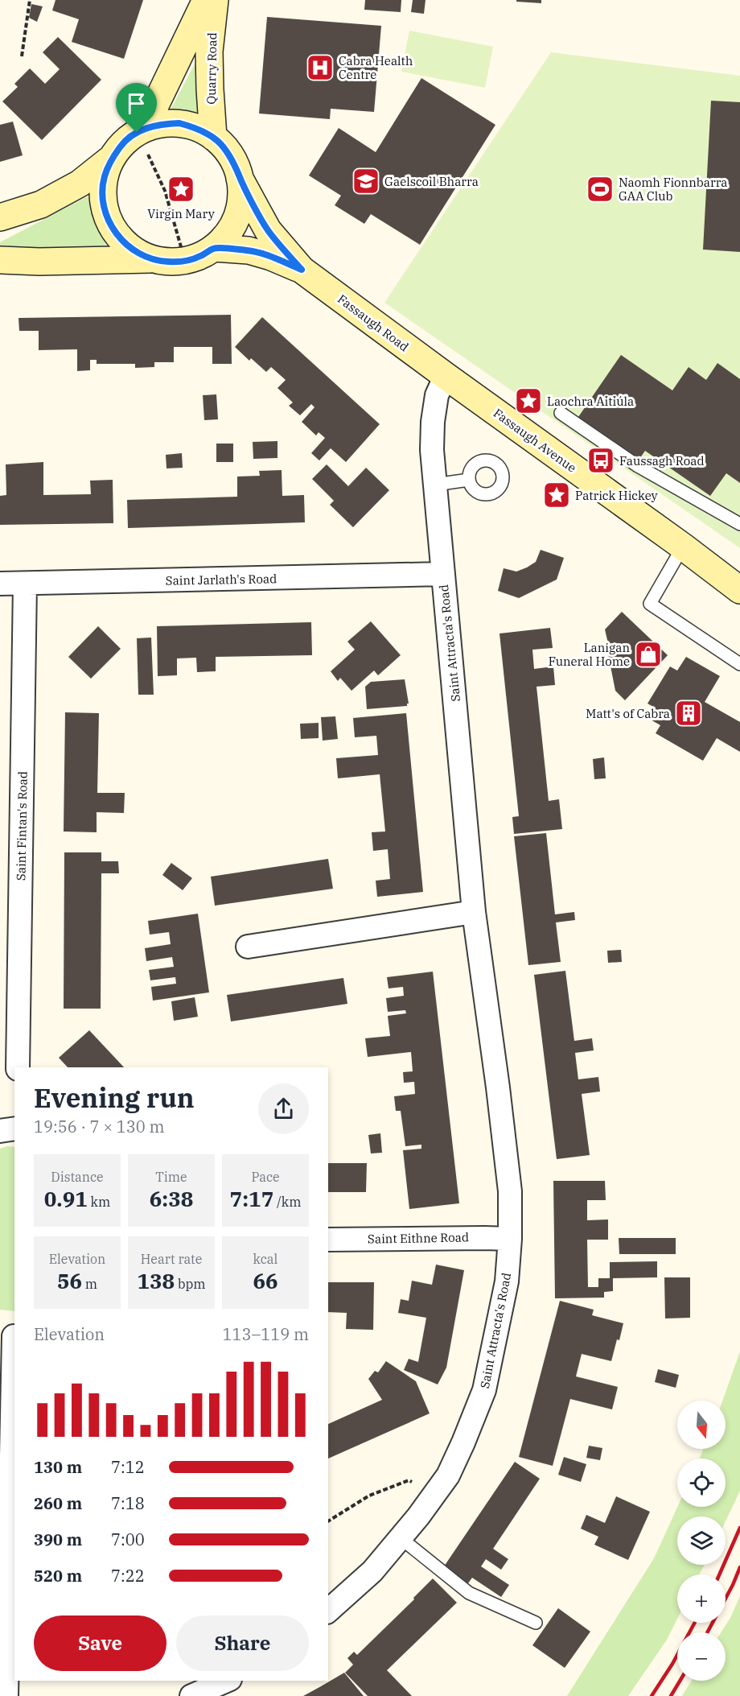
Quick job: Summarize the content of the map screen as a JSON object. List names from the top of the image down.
{
  "streets": {
    "street": [
      "Quarry Road",
      "Fassaugh Road",
      "Fassaugh Avenue",
      "Saint Jarlath's Road",
      "Saint Attracta's Road",
      "Saint Fintan's Road",
      "Saint Eithne Road"
    ]
  },
  "crossings": [
    ["Fassaugh Road", "Fassaugh Avenue"],
    ["Fassaugh Road", "Saint Attracta's Road"],
    ["Fassaugh Avenue", "Saint Attracta's Road"],
    ["Saint Jarlath's Road", "Saint Attracta's Road"],
    ["Saint Jarlath's Road", "Saint Fintan's Road"],
    ["Saint Attracta's Road", "Saint Eithne Road"]
  ],
  "places": {
    "hospital": ["Cabra Health Centre"],
    "school or university": ["Gaelscoil Bharra"],
    "place": ["Virgin Mary", "Laochra Aitiúla", "Patrick Hickey"],
    "sports": ["Naomh Fionnbarra GAA Club"],
    "bus stop": ["Faussagh Road"],
    "shop": ["Lanigan Funeral Home"],
    "building": ["Matt's of Cabra"]
  },
  "north": "bottom",
  "page": {
    "heading": ["Evening run", "19:56 · 7 × 130 m"],
    "stats": [
      ["Distance", "0.91 km"],
      ["Time", "6:38"],
      ["Pace", "7:17 /km"],
      ["Elevation", "56 m"],
      ["Heart rate", "138 bpm"],
      ["kcal", "66"]
    ],
    "chart": ["Elevation", "113–119 m"],
    "map_buttons": ["+", "−"],
    "list": [
      {
        "name": "130 m",
        "note": "7:12"
      },
      {
        "name": "260 m",
        "note": "7:18"
      },
      {
        "name": "390 m",
        "note": "7:00"
      },
      {
        "name": "520 m",
        "note": "7:22"
      }
    ],
    "buttons": ["Save", "Share"]
  }
}
